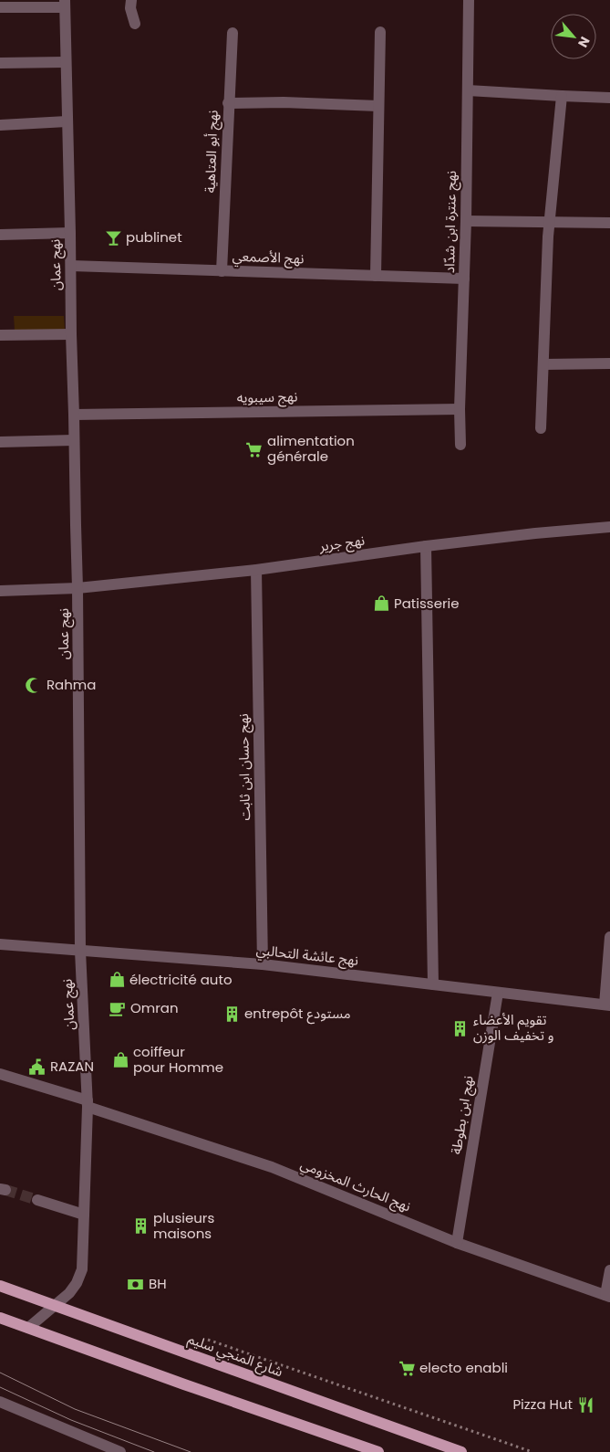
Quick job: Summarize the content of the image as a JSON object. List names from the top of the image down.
{
  "streets": {
    "main road": ["شارع المنجي سليم"],
    "street": [
      "نهج أبو العتاهية",
      "نهج عنترة ابن شدّاد",
      "نهج الأصمعي",
      "نهج عمان",
      "نهج سيبويه",
      "نهج جرير",
      "نهج حسان ابن ثابت",
      "نهج عائشة التحالبي",
      "نهج ابن بطوطة",
      "نهج الحارث المخزومي"
    ]
  },
  "crossings": [
    ["نهج أبو العتاهية", "نهج الأصمعي"],
    ["نهج عنترة ابن شدّاد", "نهج الأصمعي"],
    ["نهج عنترة ابن شدّاد", "نهج سيبويه"],
    ["نهج الأصمعي", "نهج عمان"],
    ["نهج عمان", "نهج سيبويه"],
    ["نهج عمان", "نهج جرير"],
    ["نهج عمان", "نهج عائشة التحالبي"],
    ["نهج عمان", "نهج الحارث المخزومي"],
    ["نهج عمان", "شارع المنجي سليم"],
    ["نهج جرير", "نهج حسان ابن ثابت"],
    ["نهج حسان ابن ثابت", "نهج عائشة التحالبي"],
    ["نهج عائشة التحالبي", "نهج ابن بطوطة"],
    ["نهج ابن بطوطة", "نهج الحارث المخزومي"]
  ],
  "places": {
    "bar": ["publinet"],
    "supermarket": ["alimentation générale", "electo enabli"],
    "shop": ["Patisserie", "électricité auto", "coiffeur pour Homme"],
    "mosque": ["Rahma"],
    "cafe": ["Omran"],
    "building": ["entrepôt مستودع", "تقويم الأعضاء و تخفيف الوزن", "plusieurs maisons"],
    "public building": ["RAZAN"],
    "bank": ["BH"],
    "restaurant": ["Pizza Hut"]
  },
  "north": "bottom right"
}
